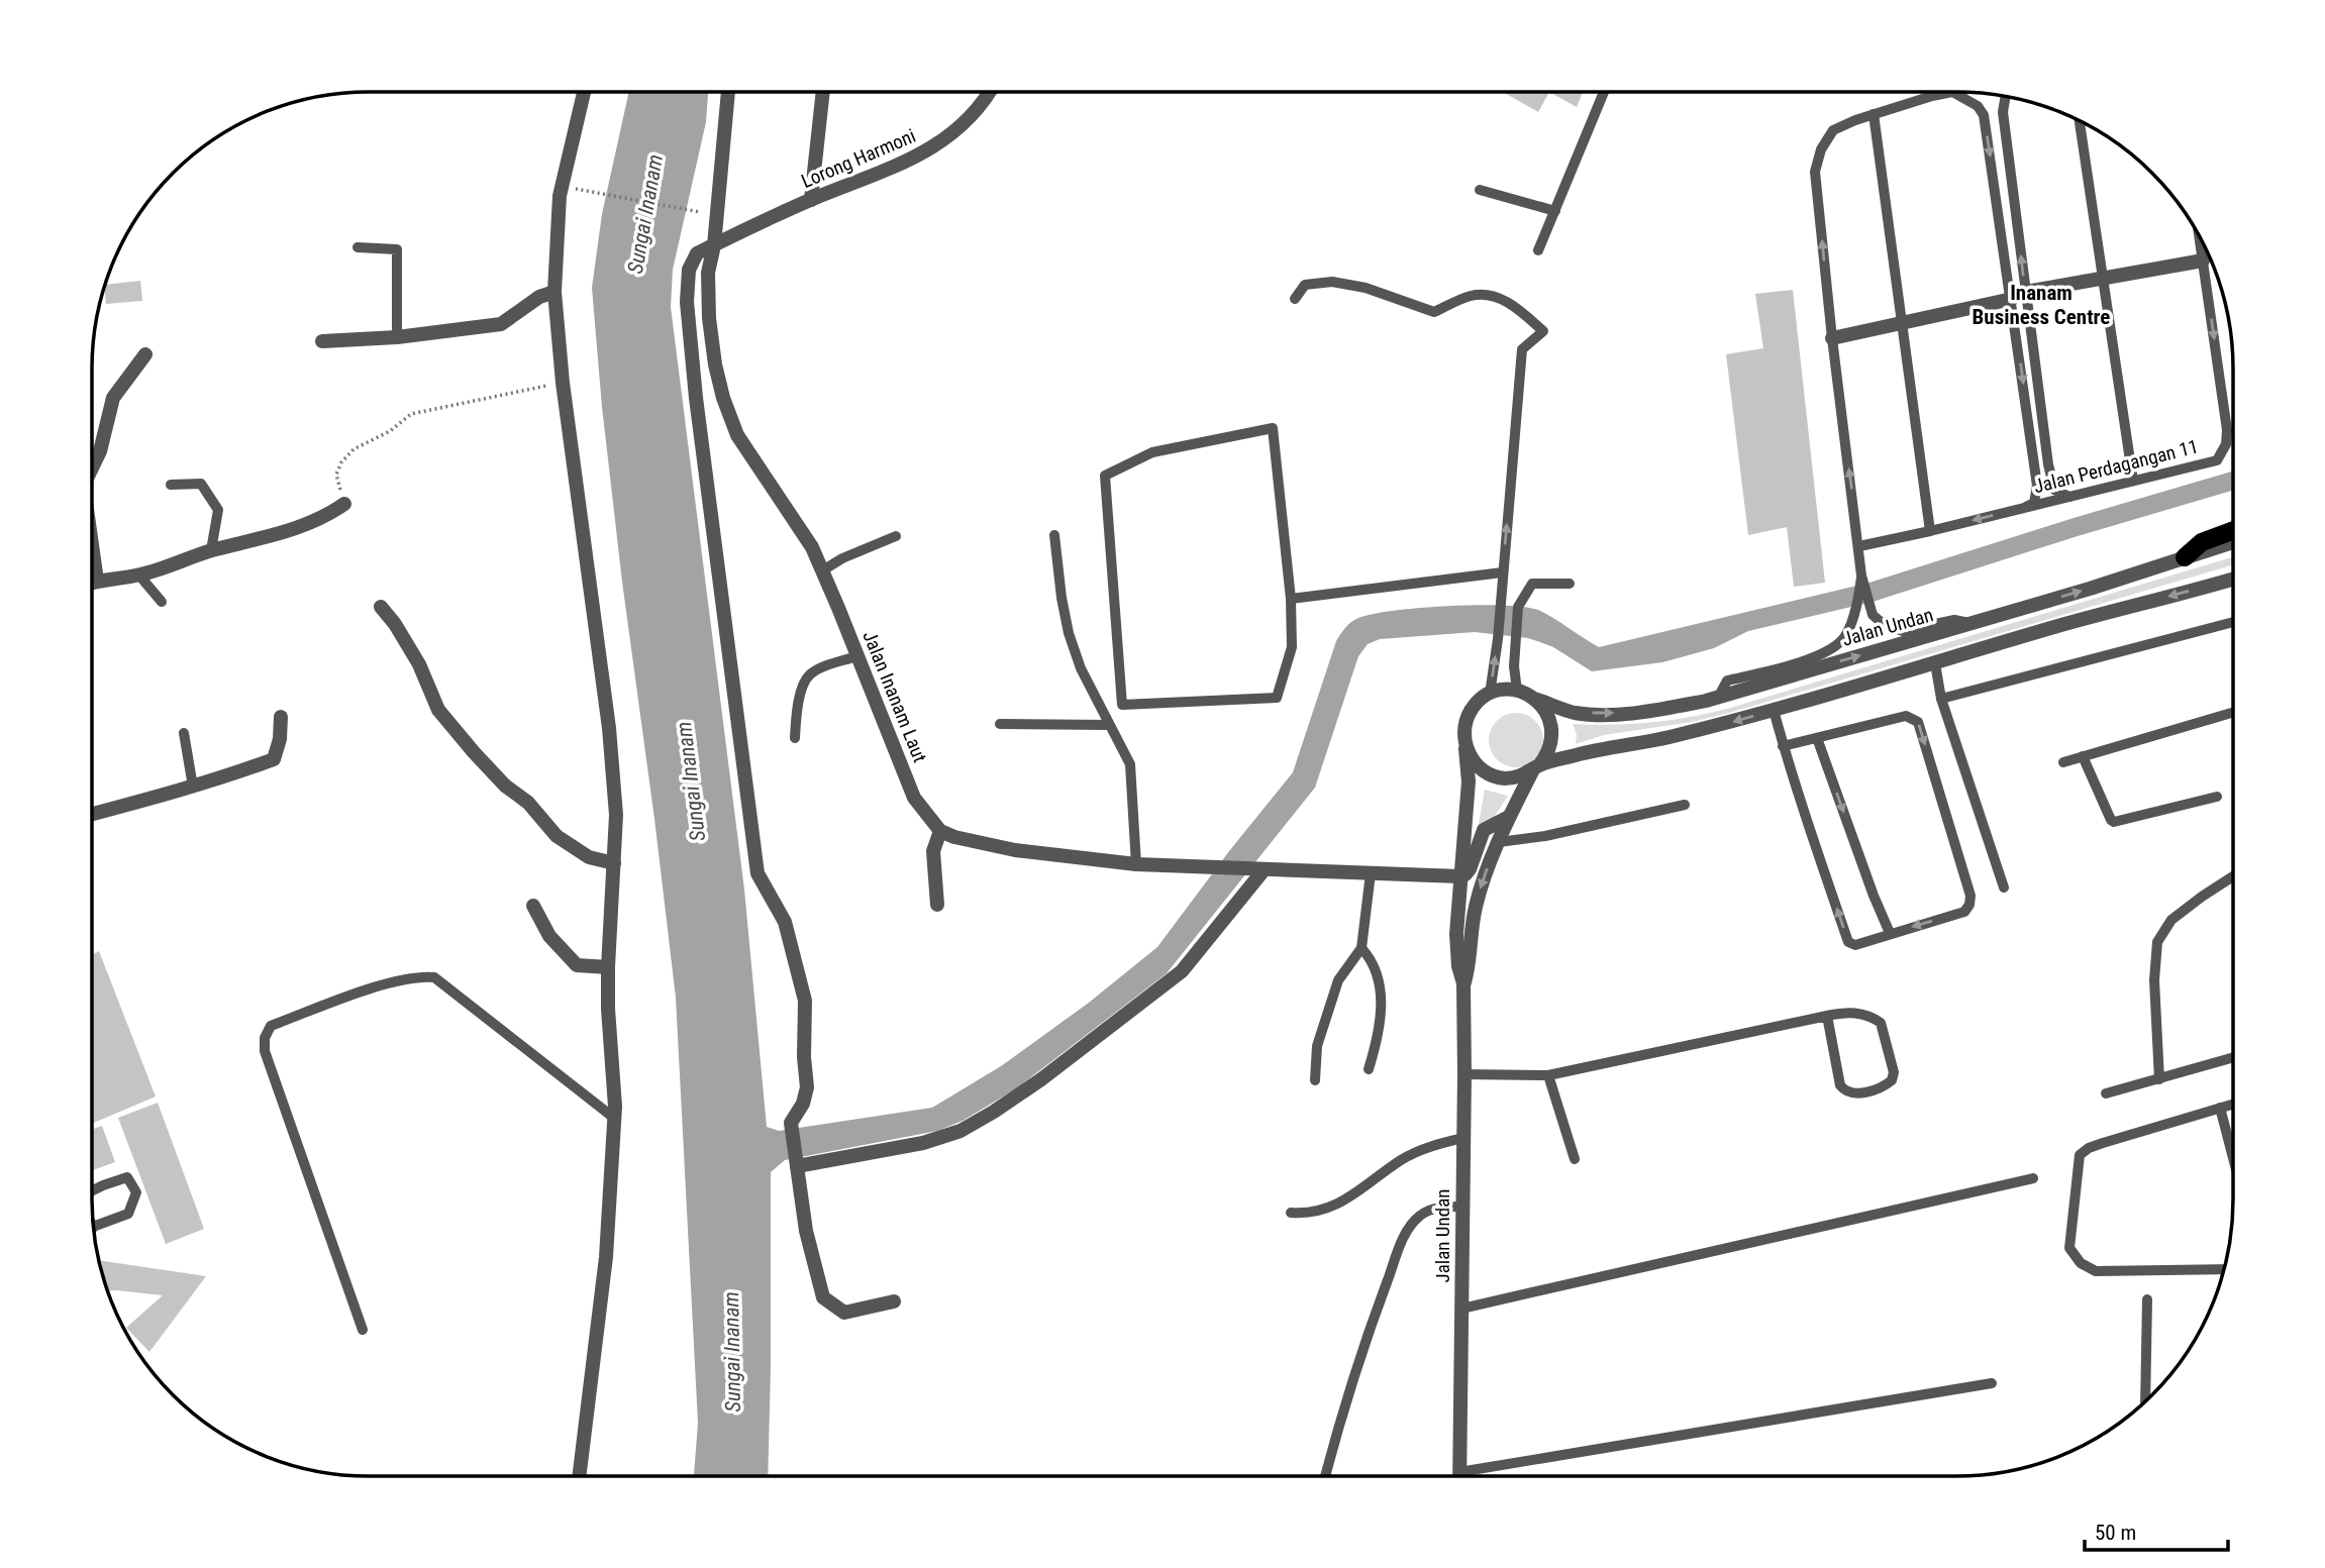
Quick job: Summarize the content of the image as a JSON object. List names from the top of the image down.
{
  "streets": {
    "street": ["Lorong Harmoni", "Jalan Undan", "Jalan Inanam Laut"],
    "lane": ["Jalan Perdagangan 11"]
  },
  "crossings": [
    ["Lorong Harmoni", "Jalan Inanam Laut"]
  ],
  "districts": ["Inanam Business Centre"],
  "water": ["Sungai Inanam"],
  "scale_bar": "50 m"
}
